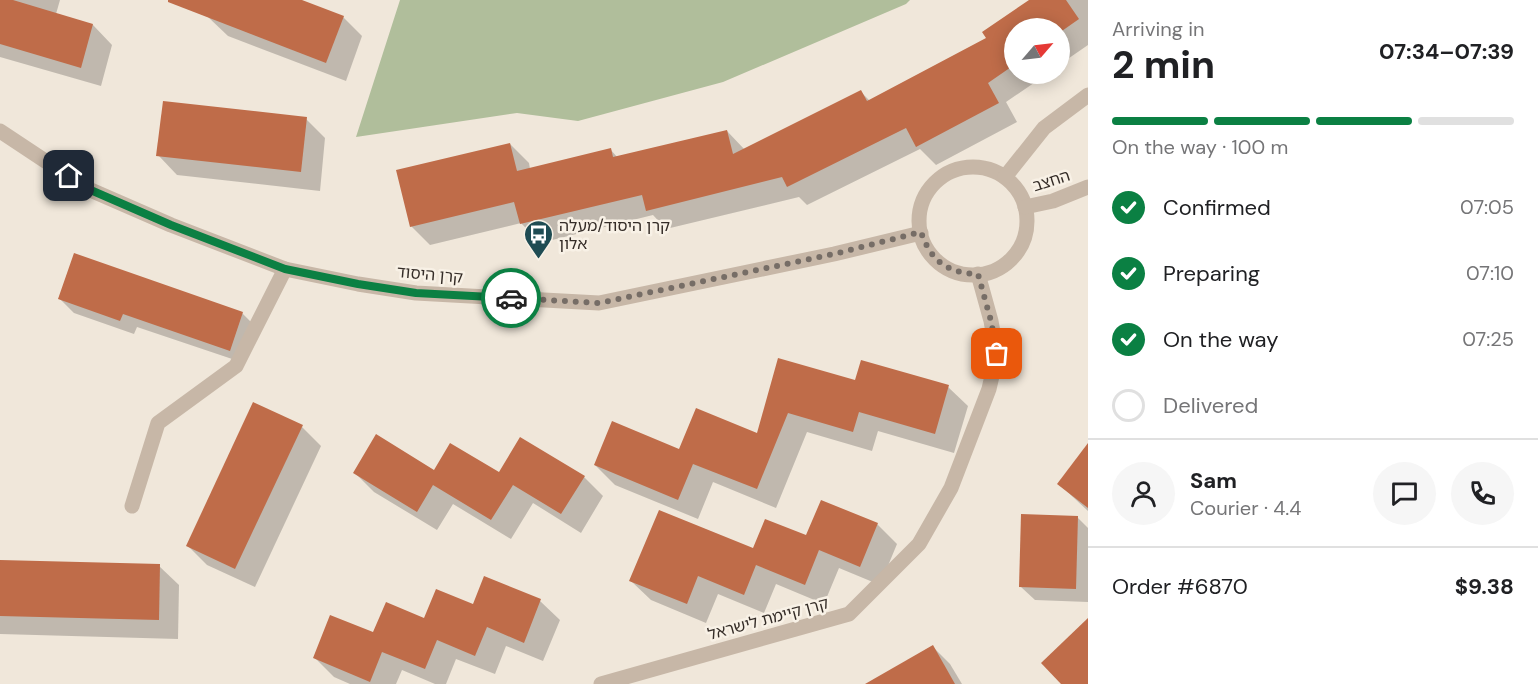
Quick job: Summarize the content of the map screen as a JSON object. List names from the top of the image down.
{
  "streets": {
    "street": ["החצב", "קרן היסוד", "קרן קיימת לישראל"]
  },
  "crossings": [
    ["החצב", "קרן היסוד"],
    ["החצב", "קרן קיימת לישראל"],
    ["קרן היסוד", "קרן קיימת לישראל"]
  ],
  "places": {
    "bus stop": ["קרן היסוד/מעלה אלון"]
  },
  "north": "top right",
  "page": {
    "heading": ["2 min", "Arriving in", "07:34–07:39"],
    "panel": [
      "Sam",
      "Courier · 4.4",
      "Order #6870",
      "$9.38"
    ],
    "bar": "On the way · 100 m",
    "list": [
      ["Confirmed", "07:05"],
      ["Preparing", "07:10"],
      ["On the way", "07:25"],
      "Delivered"
    ]
  }
}
